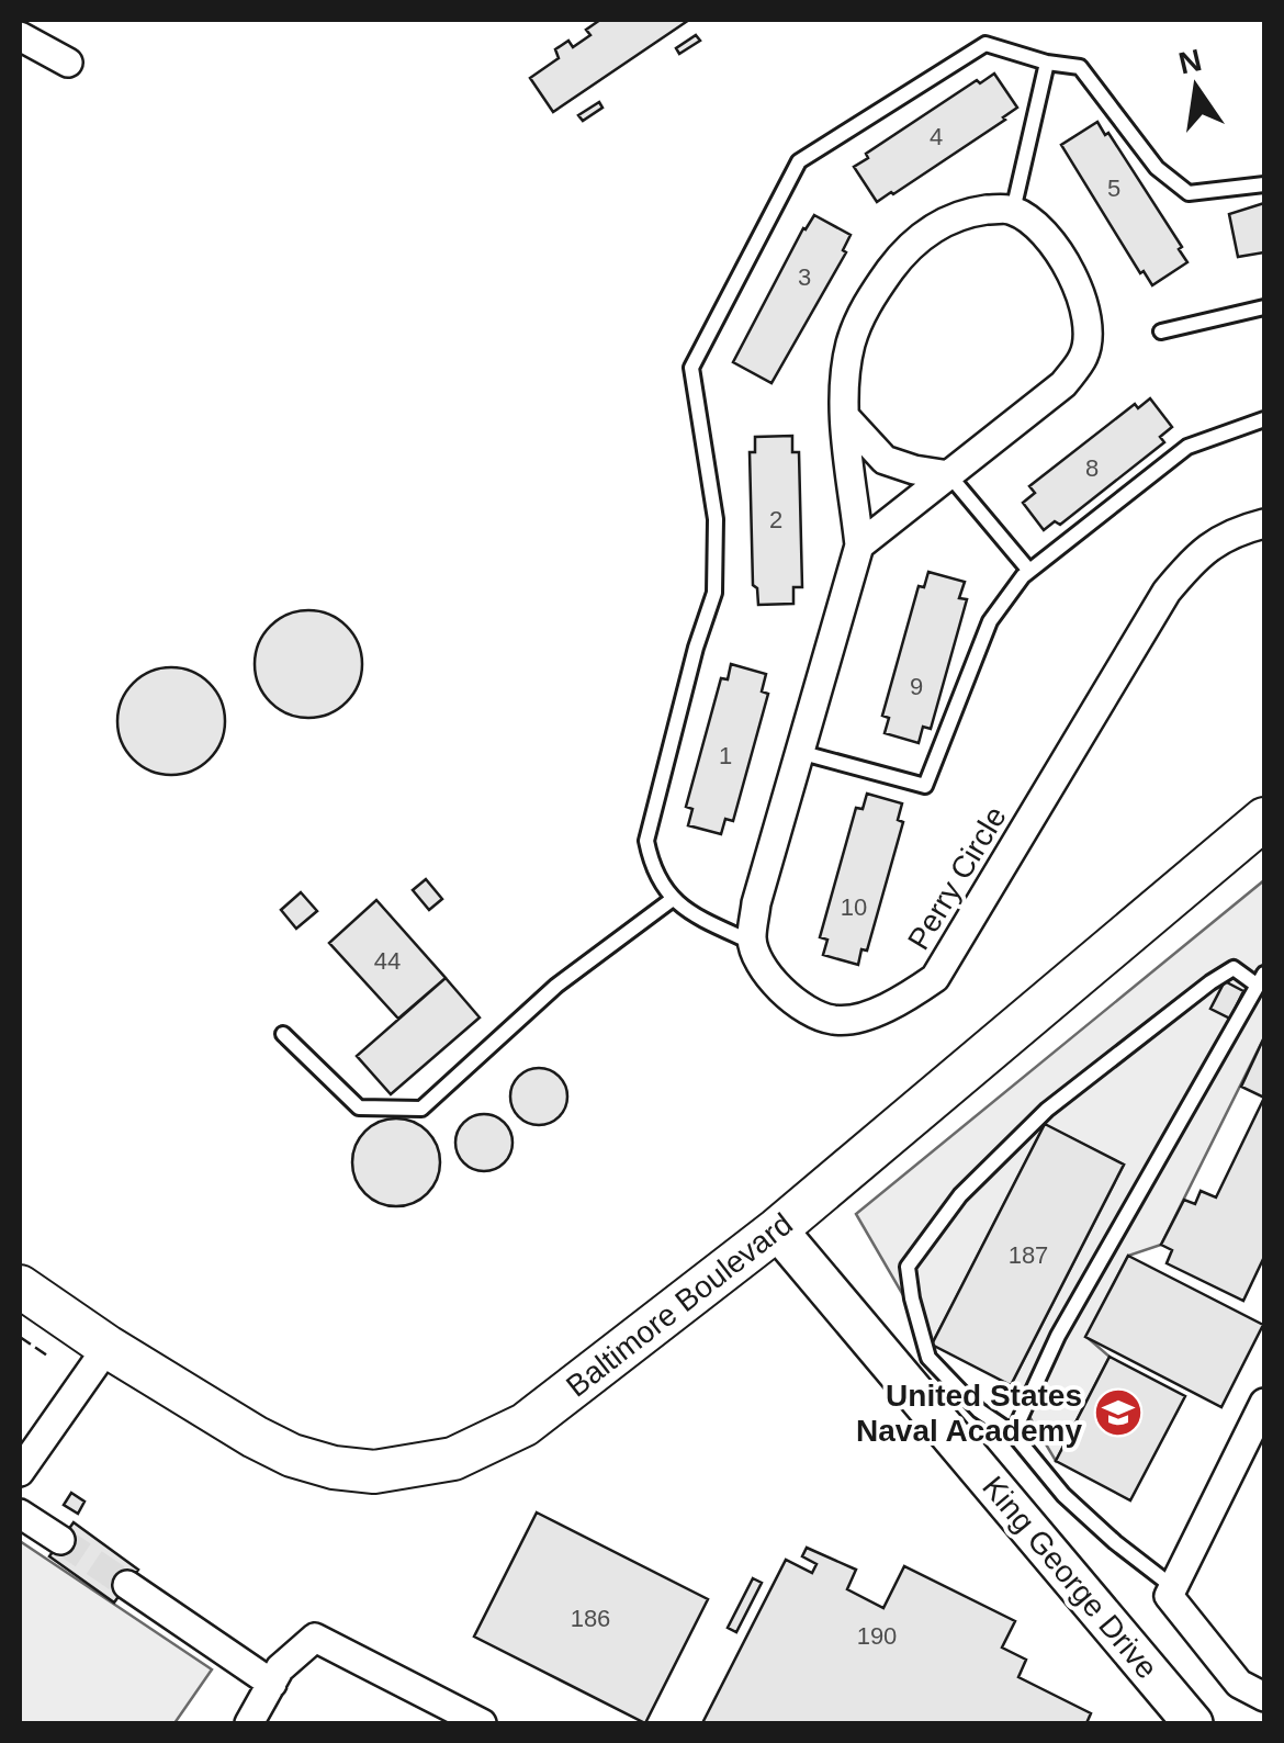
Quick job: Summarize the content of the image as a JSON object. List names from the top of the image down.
{
  "streets": {
    "main road": ["Baltimore Boulevard", "King George Drive"],
    "street": ["Perry Circle"]
  },
  "crossings": [
    ["Baltimore Boulevard", "King George Drive"]
  ],
  "places": {
    "school or university": ["United States Naval Academy"]
  },
  "house_numbers": [
    "4",
    "5",
    "3",
    "8",
    "2",
    "9",
    "1",
    "10",
    "44",
    "187",
    "186",
    "190"
  ],
  "north": "top"
}
